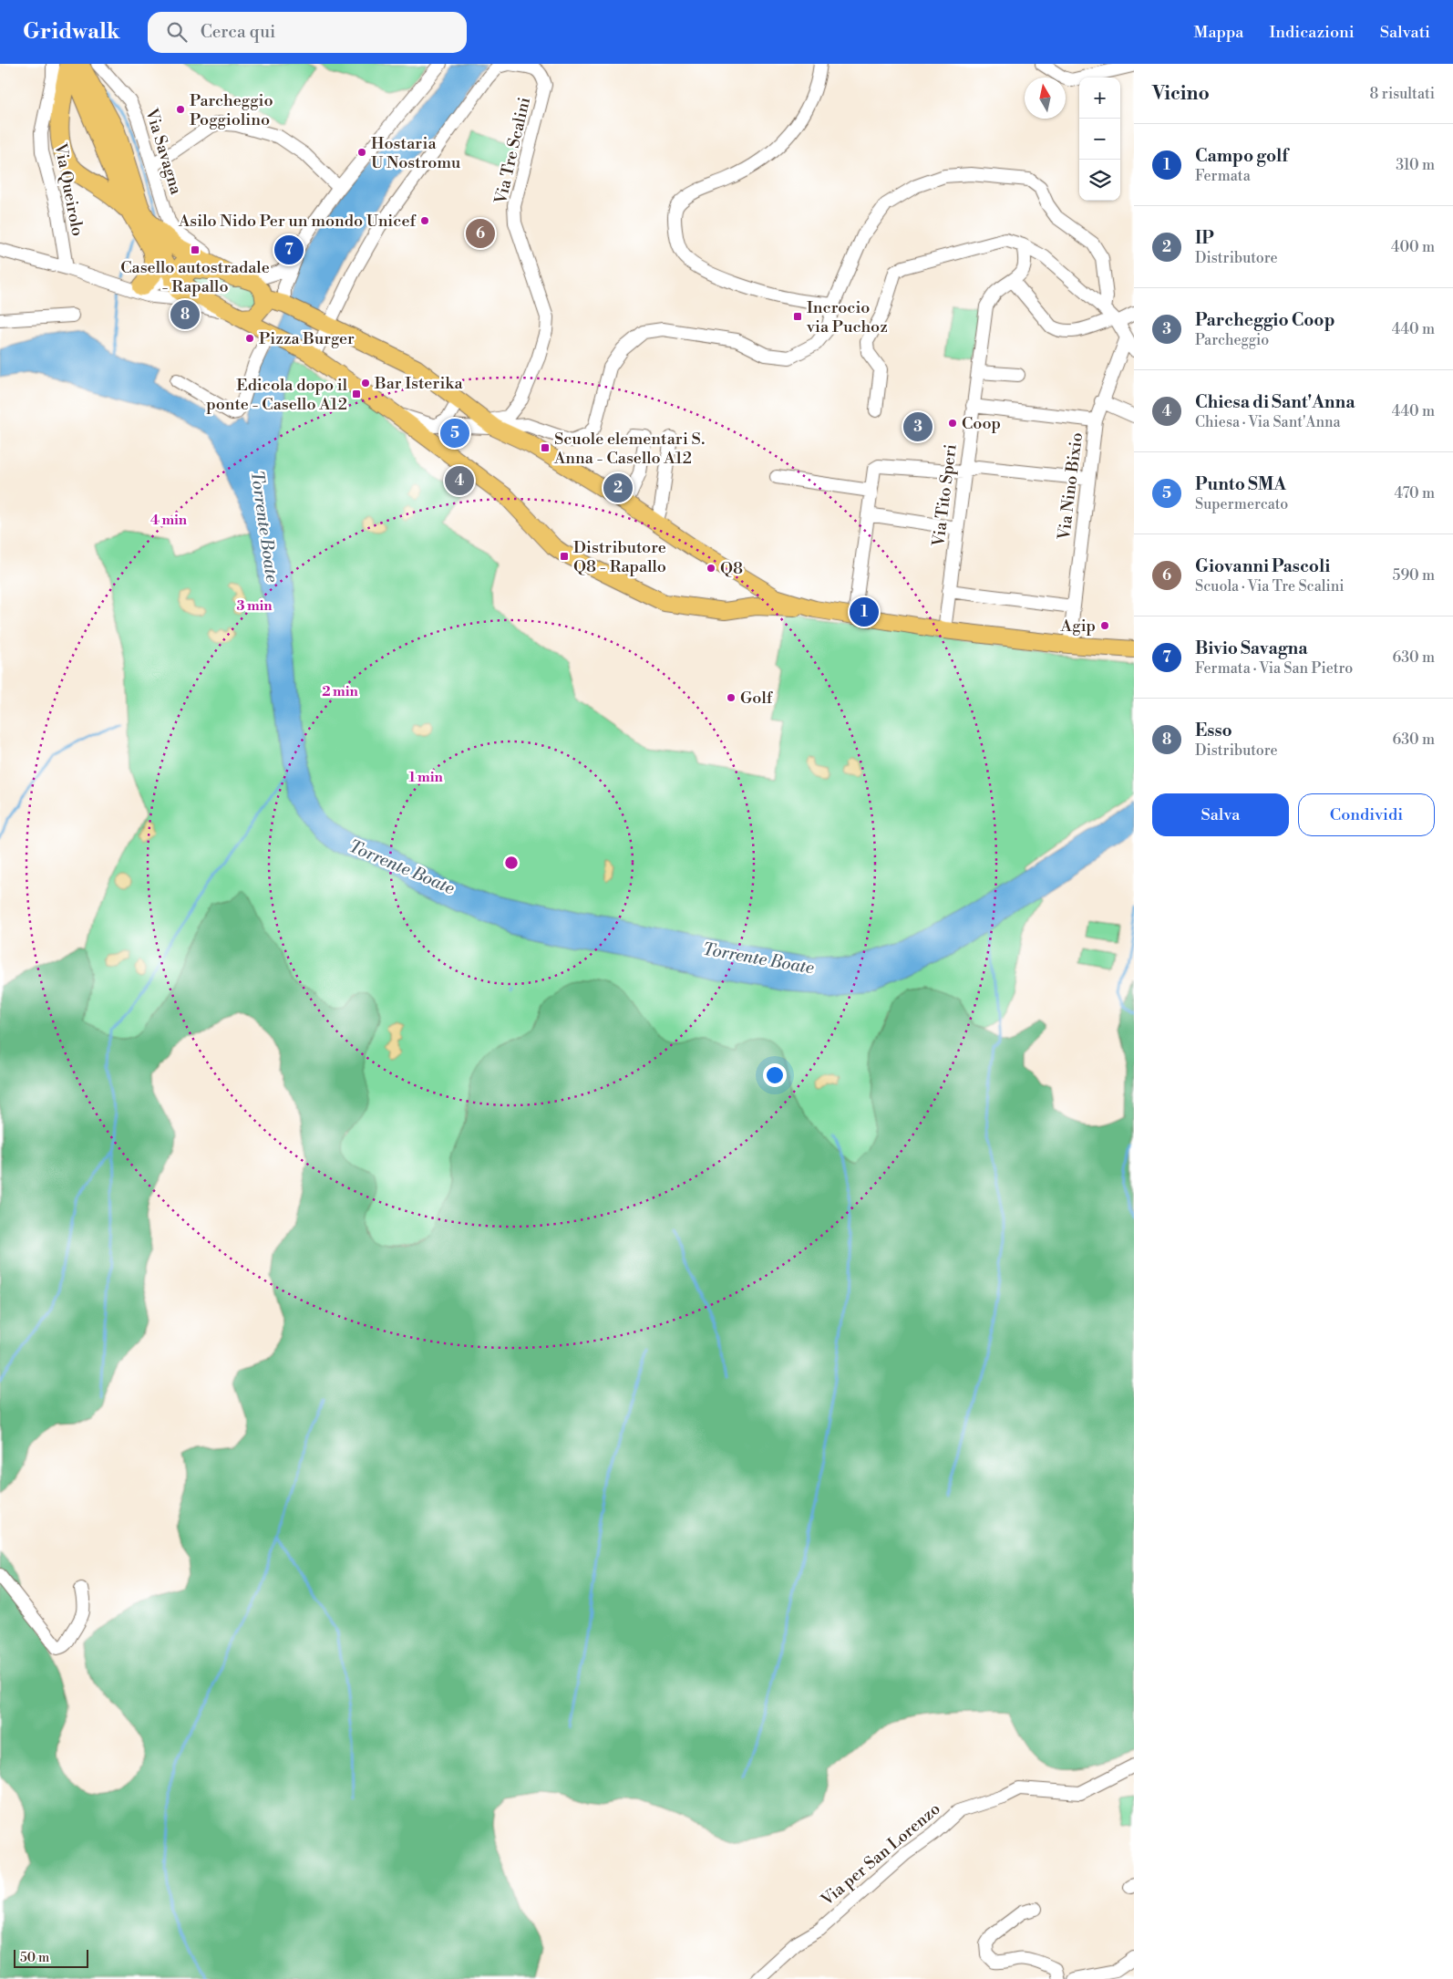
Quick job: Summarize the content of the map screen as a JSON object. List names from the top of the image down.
{
  "streets": {
    "street": [
      "Via Tre Scalini",
      "Via Savagna",
      "Via Queirolo",
      "Via Nino Bixio",
      "Via Tito Speri",
      "Via per San Lorenzo"
    ]
  },
  "water": ["Torrente Boate"],
  "places": {
    "other": [
      "Parcheggio Poggiolino",
      "Hostaria U Nostromu",
      "Asilo Nido Per un mondo Unicef",
      "Pizza Burger",
      "Bar Isterika",
      "Coop",
      "Q8",
      "Agip",
      "Golf"
    ],
    "transit": [
      "Casello autostradale - Rapallo",
      "Incrocio via Puchoz",
      "Edicola dopo il ponte - Casello A12",
      "Scuole elementari S. Anna - Casello A12",
      "Distributore Q8 - Rapallo"
    ]
  },
  "scale_bar": "50 m",
  "north": "top",
  "page": {
    "header": "Gridwalk",
    "search": "Cerca qui",
    "nav": ["Mappa", "Indicazioni", "Salvati"],
    "heading": ["Vicino", "8 risultati"],
    "map_buttons": ["+", "−"],
    "list": [
      {
        "mark": "1",
        "name": "Campo golf",
        "note": "Fermata",
        "value": "310 m"
      },
      {
        "mark": "2",
        "name": "IP",
        "note": "Distributore",
        "value": "400 m"
      },
      {
        "mark": "3",
        "name": "Parcheggio Coop",
        "note": "Parcheggio",
        "value": "440 m"
      },
      {
        "mark": "4",
        "name": "Chiesa di Sant'Anna",
        "note": "Chiesa · Via Sant'Anna",
        "value": "440 m"
      },
      {
        "mark": "5",
        "name": "Punto SMA",
        "note": "Supermercato",
        "value": "470 m"
      },
      {
        "mark": "6",
        "name": "Giovanni Pascoli",
        "note": "Scuola · Via Tre Scalini",
        "value": "590 m"
      },
      {
        "mark": "7",
        "name": "Bivio Savagna",
        "note": "Fermata · Via San Pietro",
        "value": "630 m"
      },
      {
        "mark": "8",
        "name": "Esso",
        "note": "Distributore",
        "value": "630 m"
      }
    ],
    "pins": [
      "6",
      "7",
      "8",
      "3",
      "5",
      "4",
      "2",
      "1"
    ],
    "buttons": ["Salva", "Condividi"],
    "scale": "50 m"
  },
  "rings": [
    "4 min",
    "3 min",
    "2 min",
    "1 min"
  ]
}
